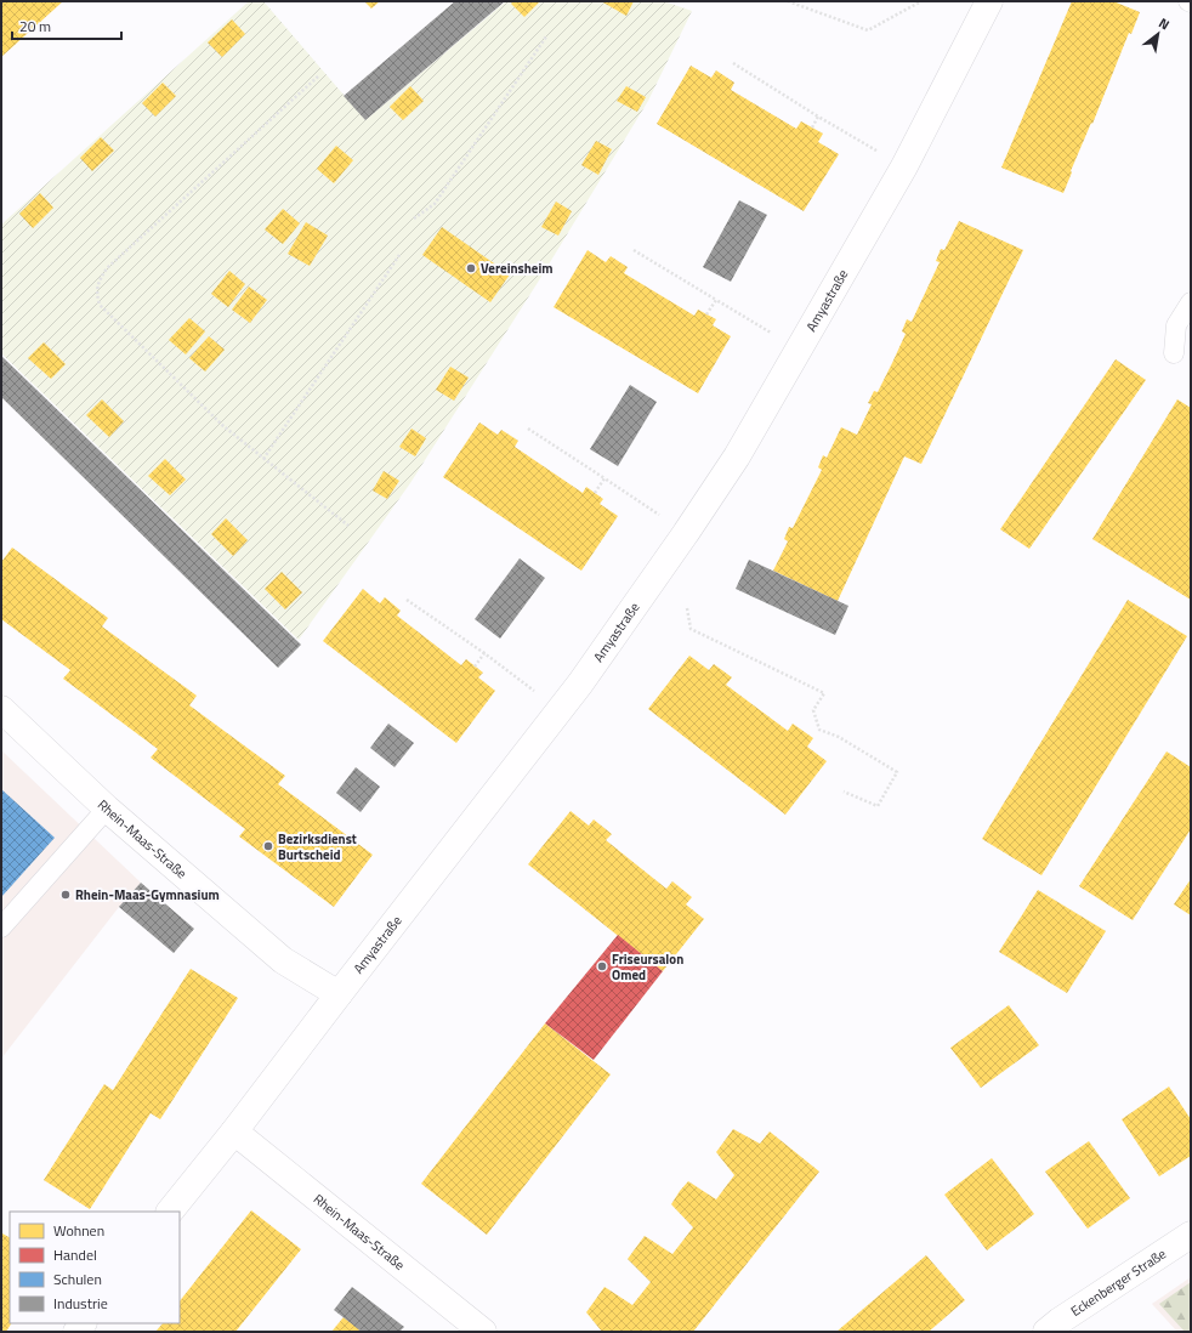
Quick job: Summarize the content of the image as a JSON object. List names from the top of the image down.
{
  "streets": {
    "street": ["Amyastraße", "Rhein-Maas-Straße", "Eckenberger Straße"]
  },
  "crossings": [
    ["Amyastraße", "Rhein-Maas-Straße"]
  ],
  "places": [
    "Vereinsheim",
    "Bezirksdienst Burtscheid",
    "Rhein-Maas-Gymnasium",
    "Friseursalon Omed"
  ],
  "legend": [
    "Wohnen",
    "Handel",
    "Schulen",
    "Industrie"
  ],
  "scale_bar": "20 m",
  "north": "top right"
}
